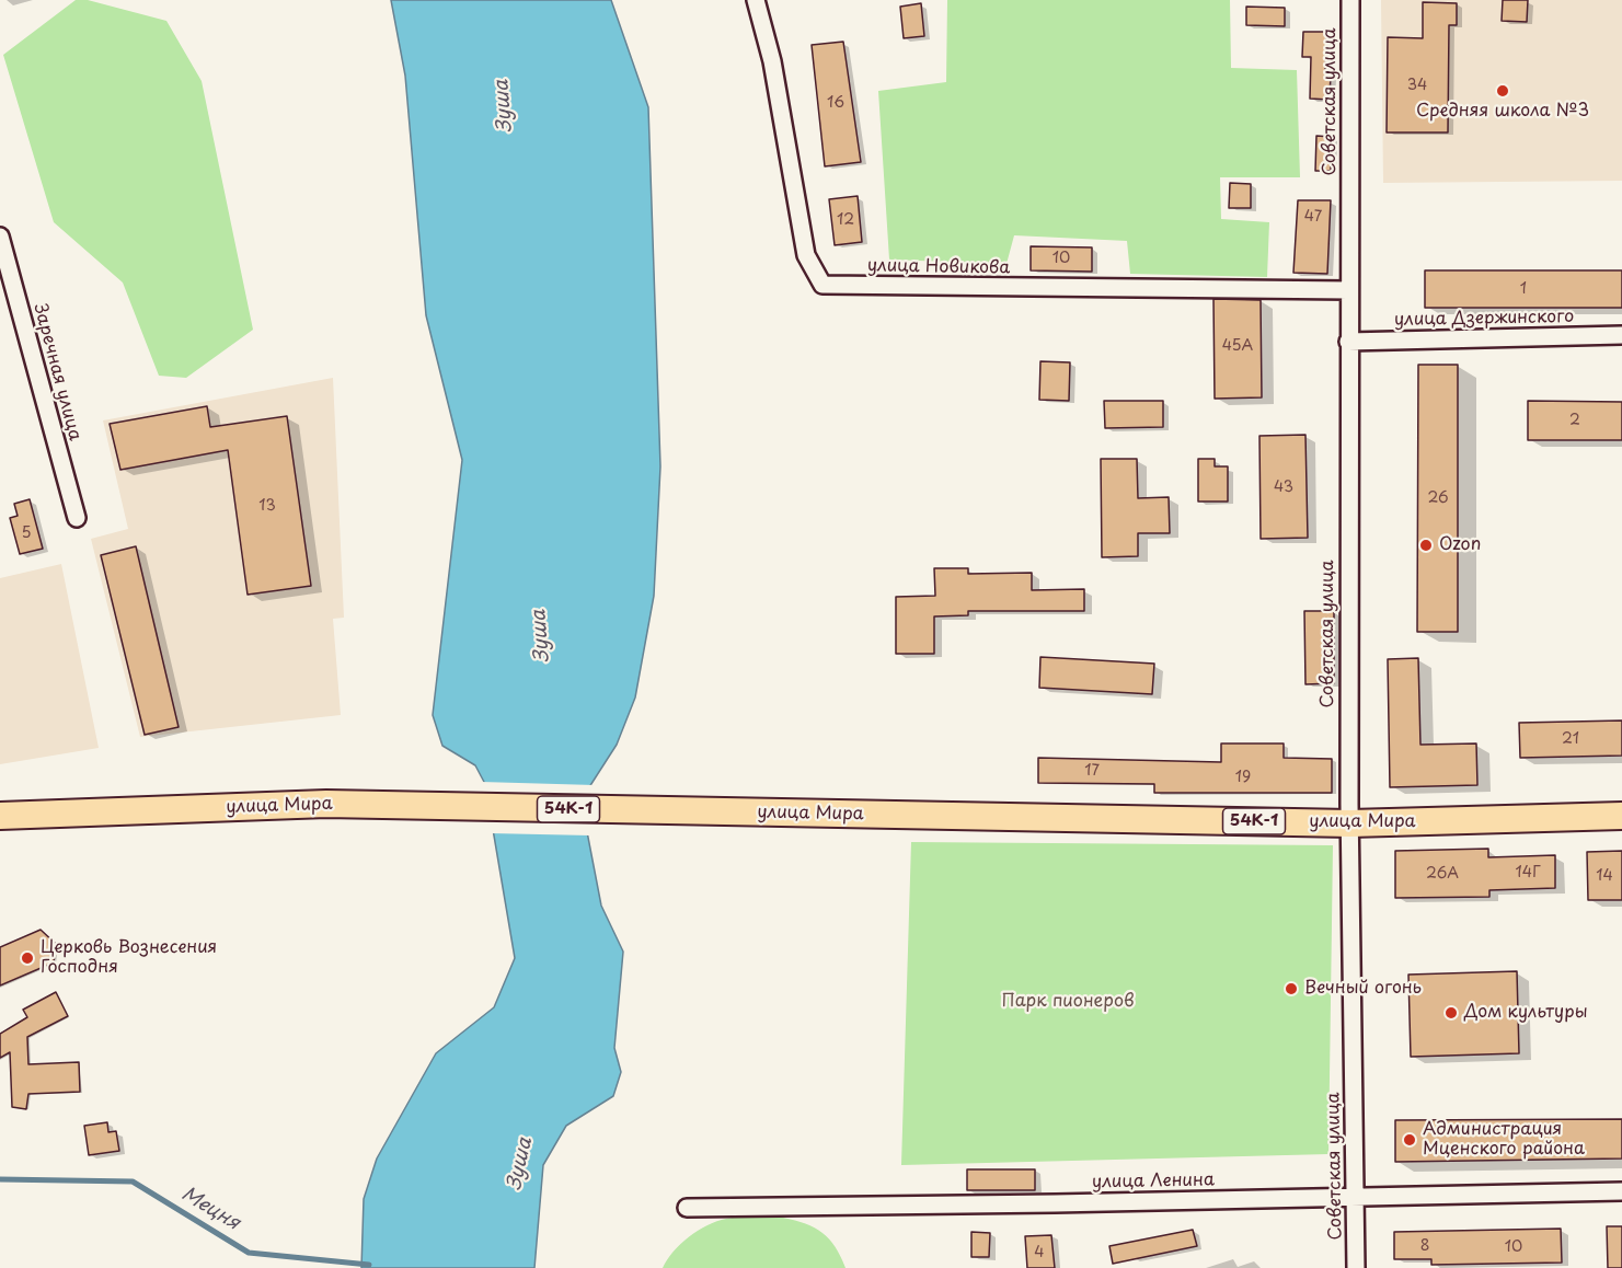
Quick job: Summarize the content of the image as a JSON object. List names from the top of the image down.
{
  "streets": {
    "main road": ["улица Мира", "54К-1"],
    "street": [
      "Советская улица",
      "улица Новикова",
      "улица Дзержинского",
      "Заречная улица",
      "улица Ленина"
    ]
  },
  "crossings": [
    ["Советская улица", "улица Новикова"],
    ["Советская улица", "улица Дзержинского"],
    ["Советская улица", "улица Мира"],
    ["Советская улица", "улица Ленина"]
  ],
  "water": ["Зуша", "Мецня"],
  "parks": ["Парк пионеров"],
  "places": [
    "Средняя школа №3",
    "Ozon",
    "Церковь Вознесения Господня",
    "Вечный огонь",
    "Дом культуры",
    "Администрация Мценского района"
  ],
  "house_numbers": [
    "34",
    "16",
    "47",
    "12",
    "10",
    "1",
    "45А",
    "2",
    "43",
    "26",
    "13",
    "5",
    "21",
    "17",
    "19",
    "14Г",
    "26А",
    "14",
    "8",
    "10",
    "4"
  ]
}
